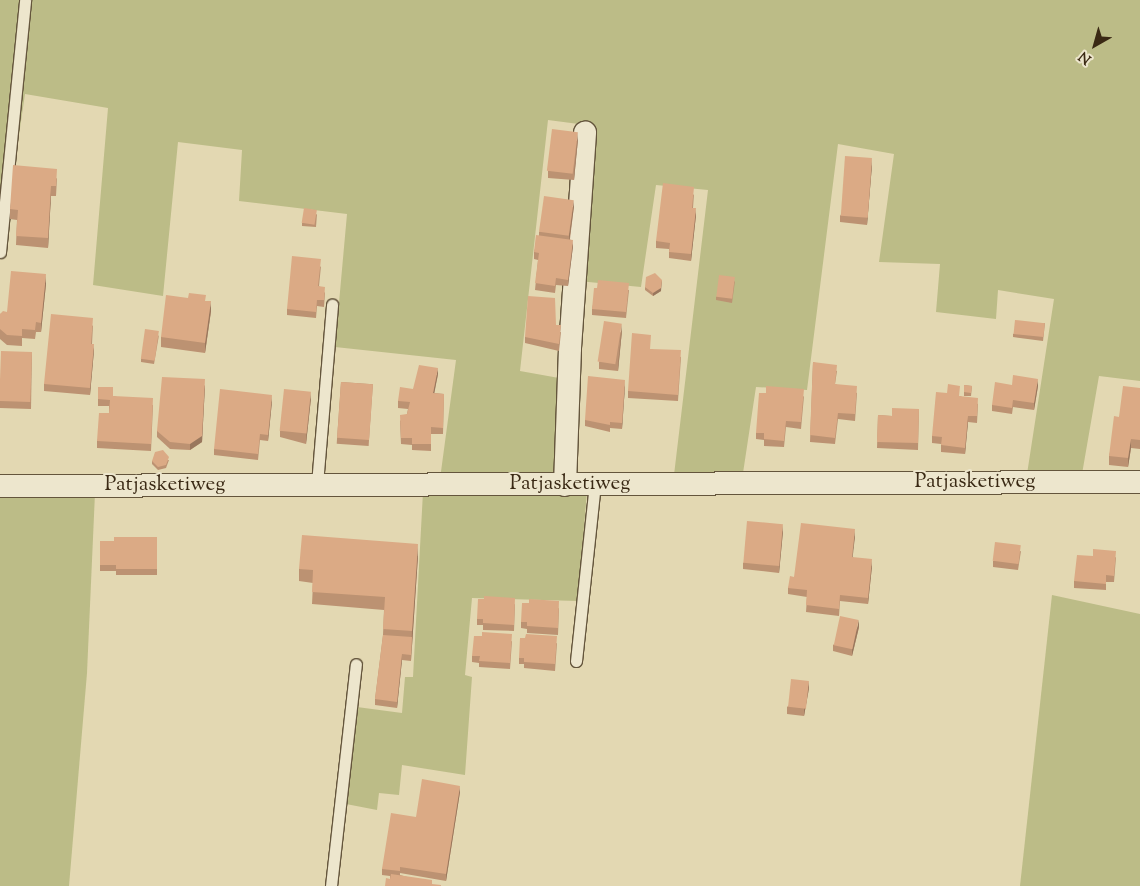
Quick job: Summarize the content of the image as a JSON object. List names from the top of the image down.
{
  "streets": {
    "street": ["Patjasketiweg"]
  },
  "north": "bottom left"
}
